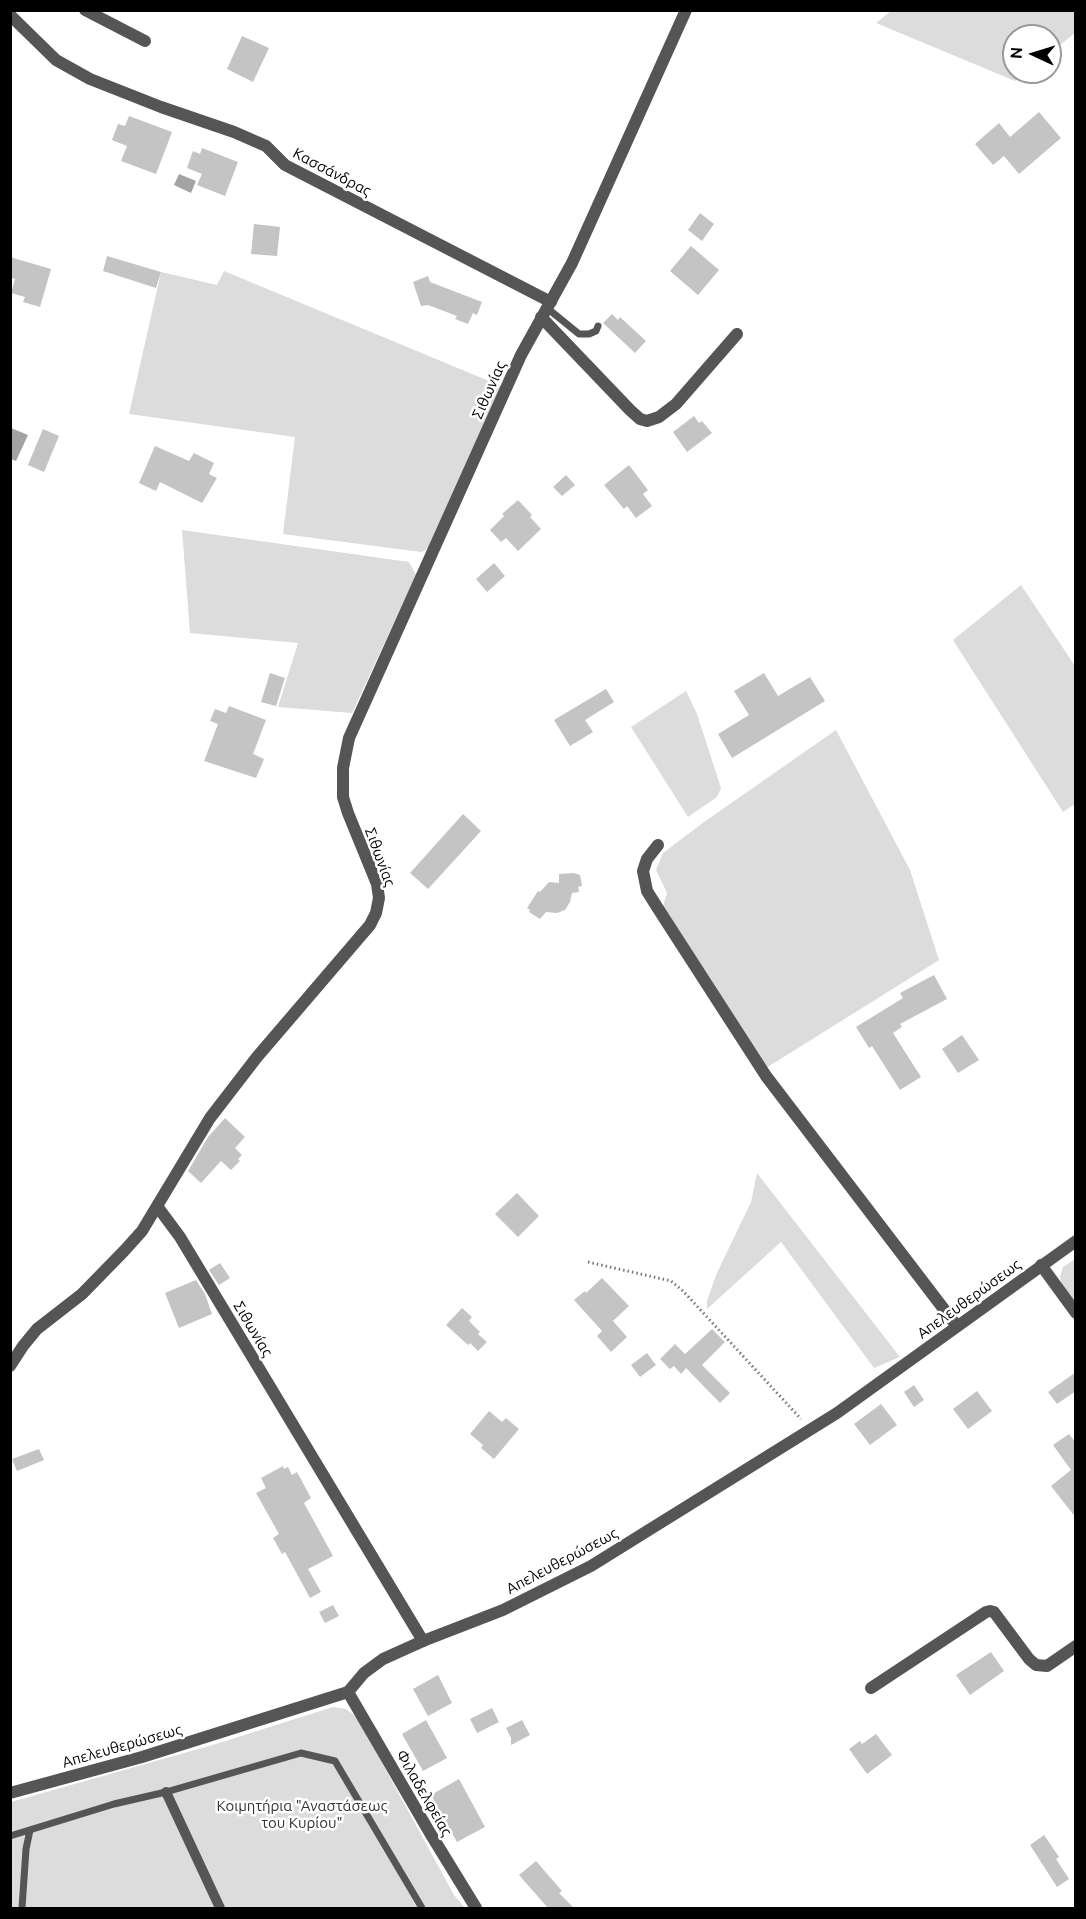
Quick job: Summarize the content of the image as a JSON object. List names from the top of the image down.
{
  "streets": {
    "street": [
      "Κασσάνδρας",
      "Σιθωνίας",
      "Απελευθερώσεως",
      "Φιλαδελφείας"
    ]
  },
  "crossings": [
    ["Κασσάνδρας", "Σιθωνίας"],
    ["Σιθωνίας", "Απελευθερώσεως"],
    ["Απελευθερώσεως", "Φιλαδελφείας"]
  ],
  "parks": ["Κοιμητήρια \"Αναστάσεως του Κυρίου\""],
  "north": "left"
}
